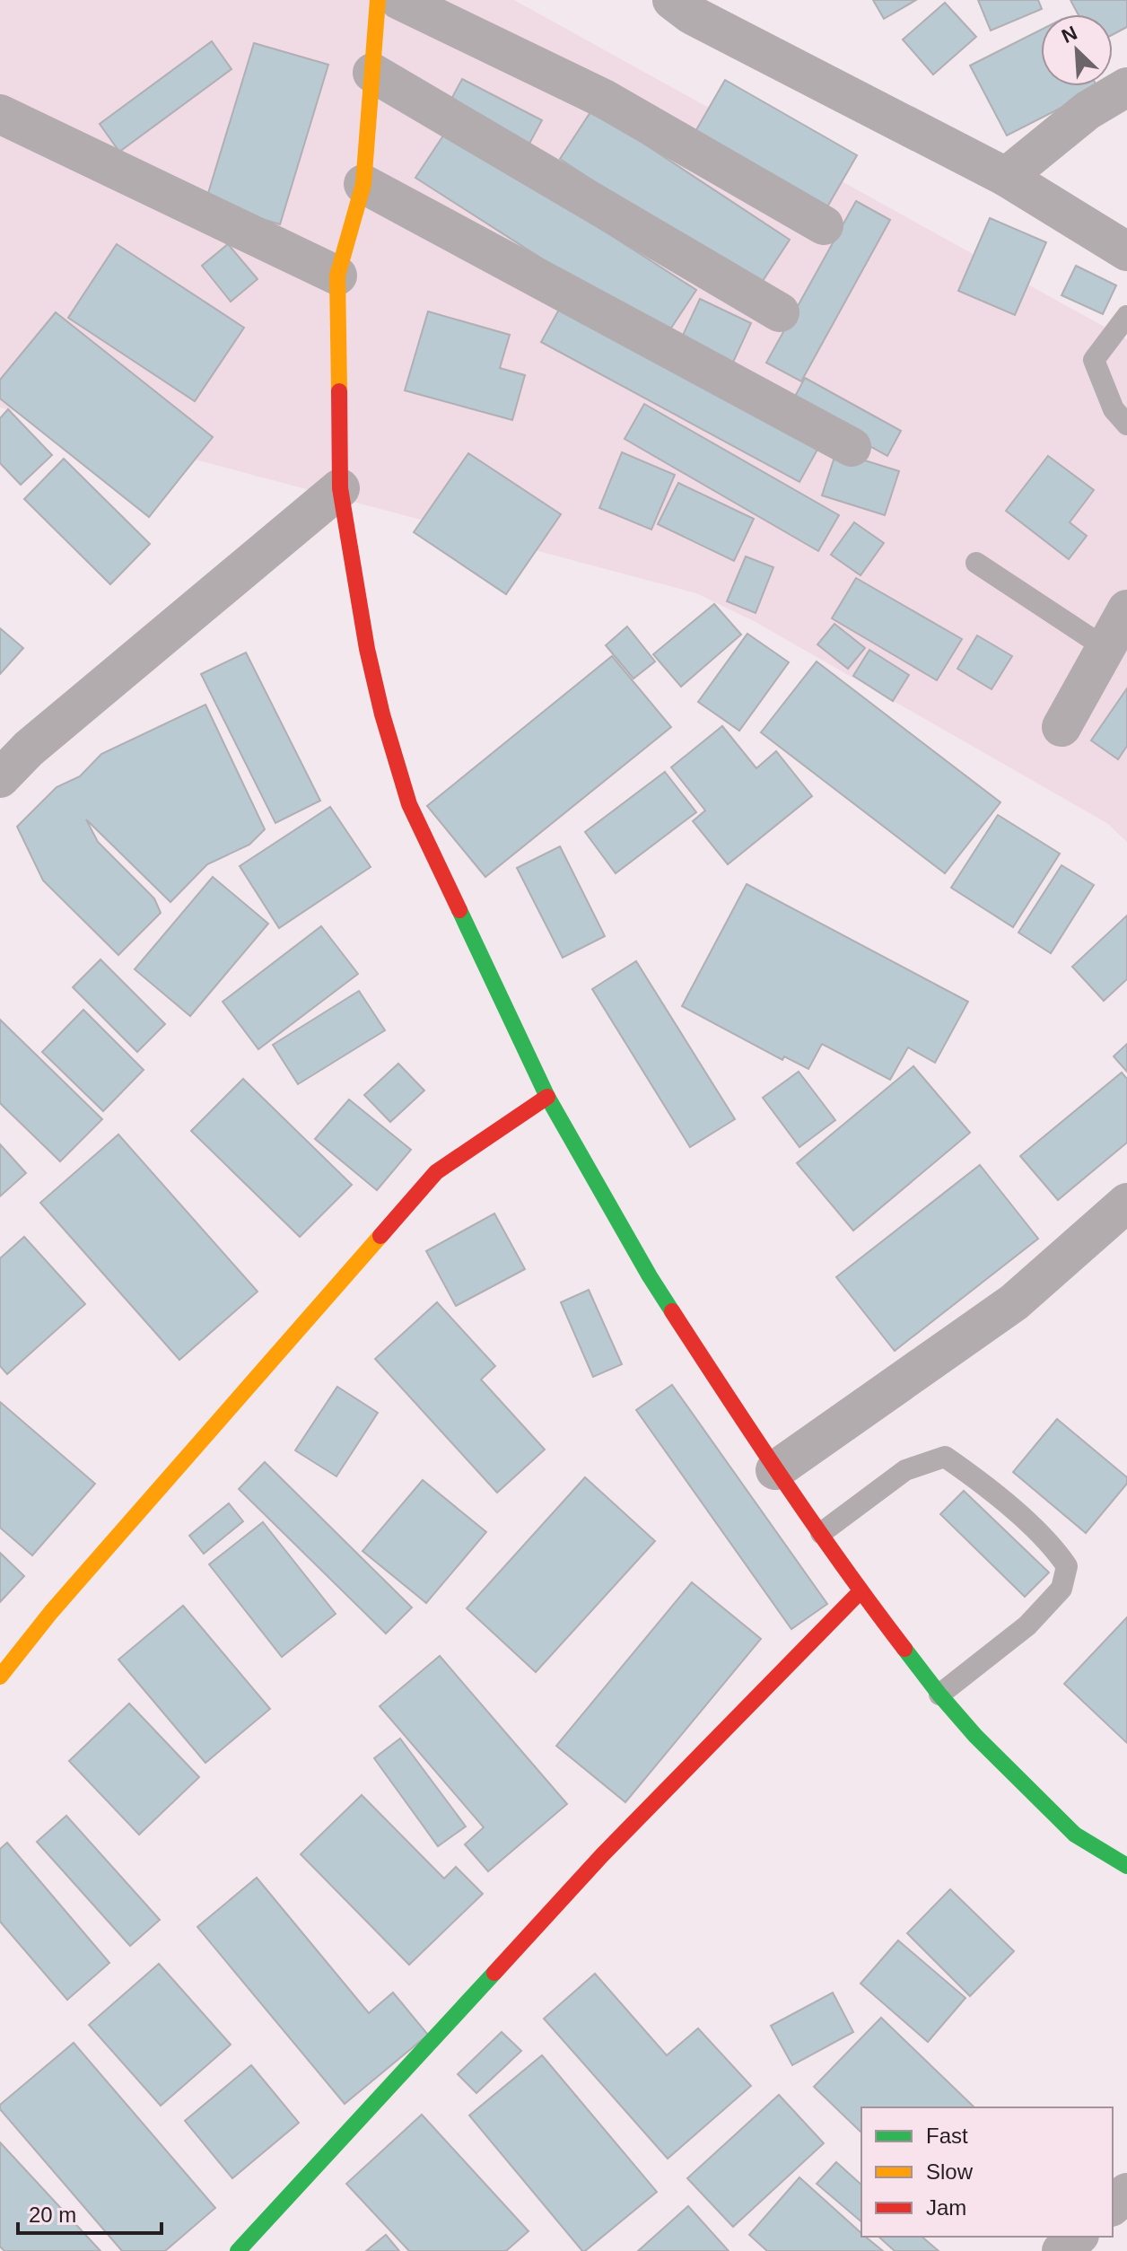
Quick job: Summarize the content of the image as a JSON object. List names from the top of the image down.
{
  "legend": ["Fast", "Slow", "Jam"],
  "scale_bar": "20 m",
  "north": "top left"
}
